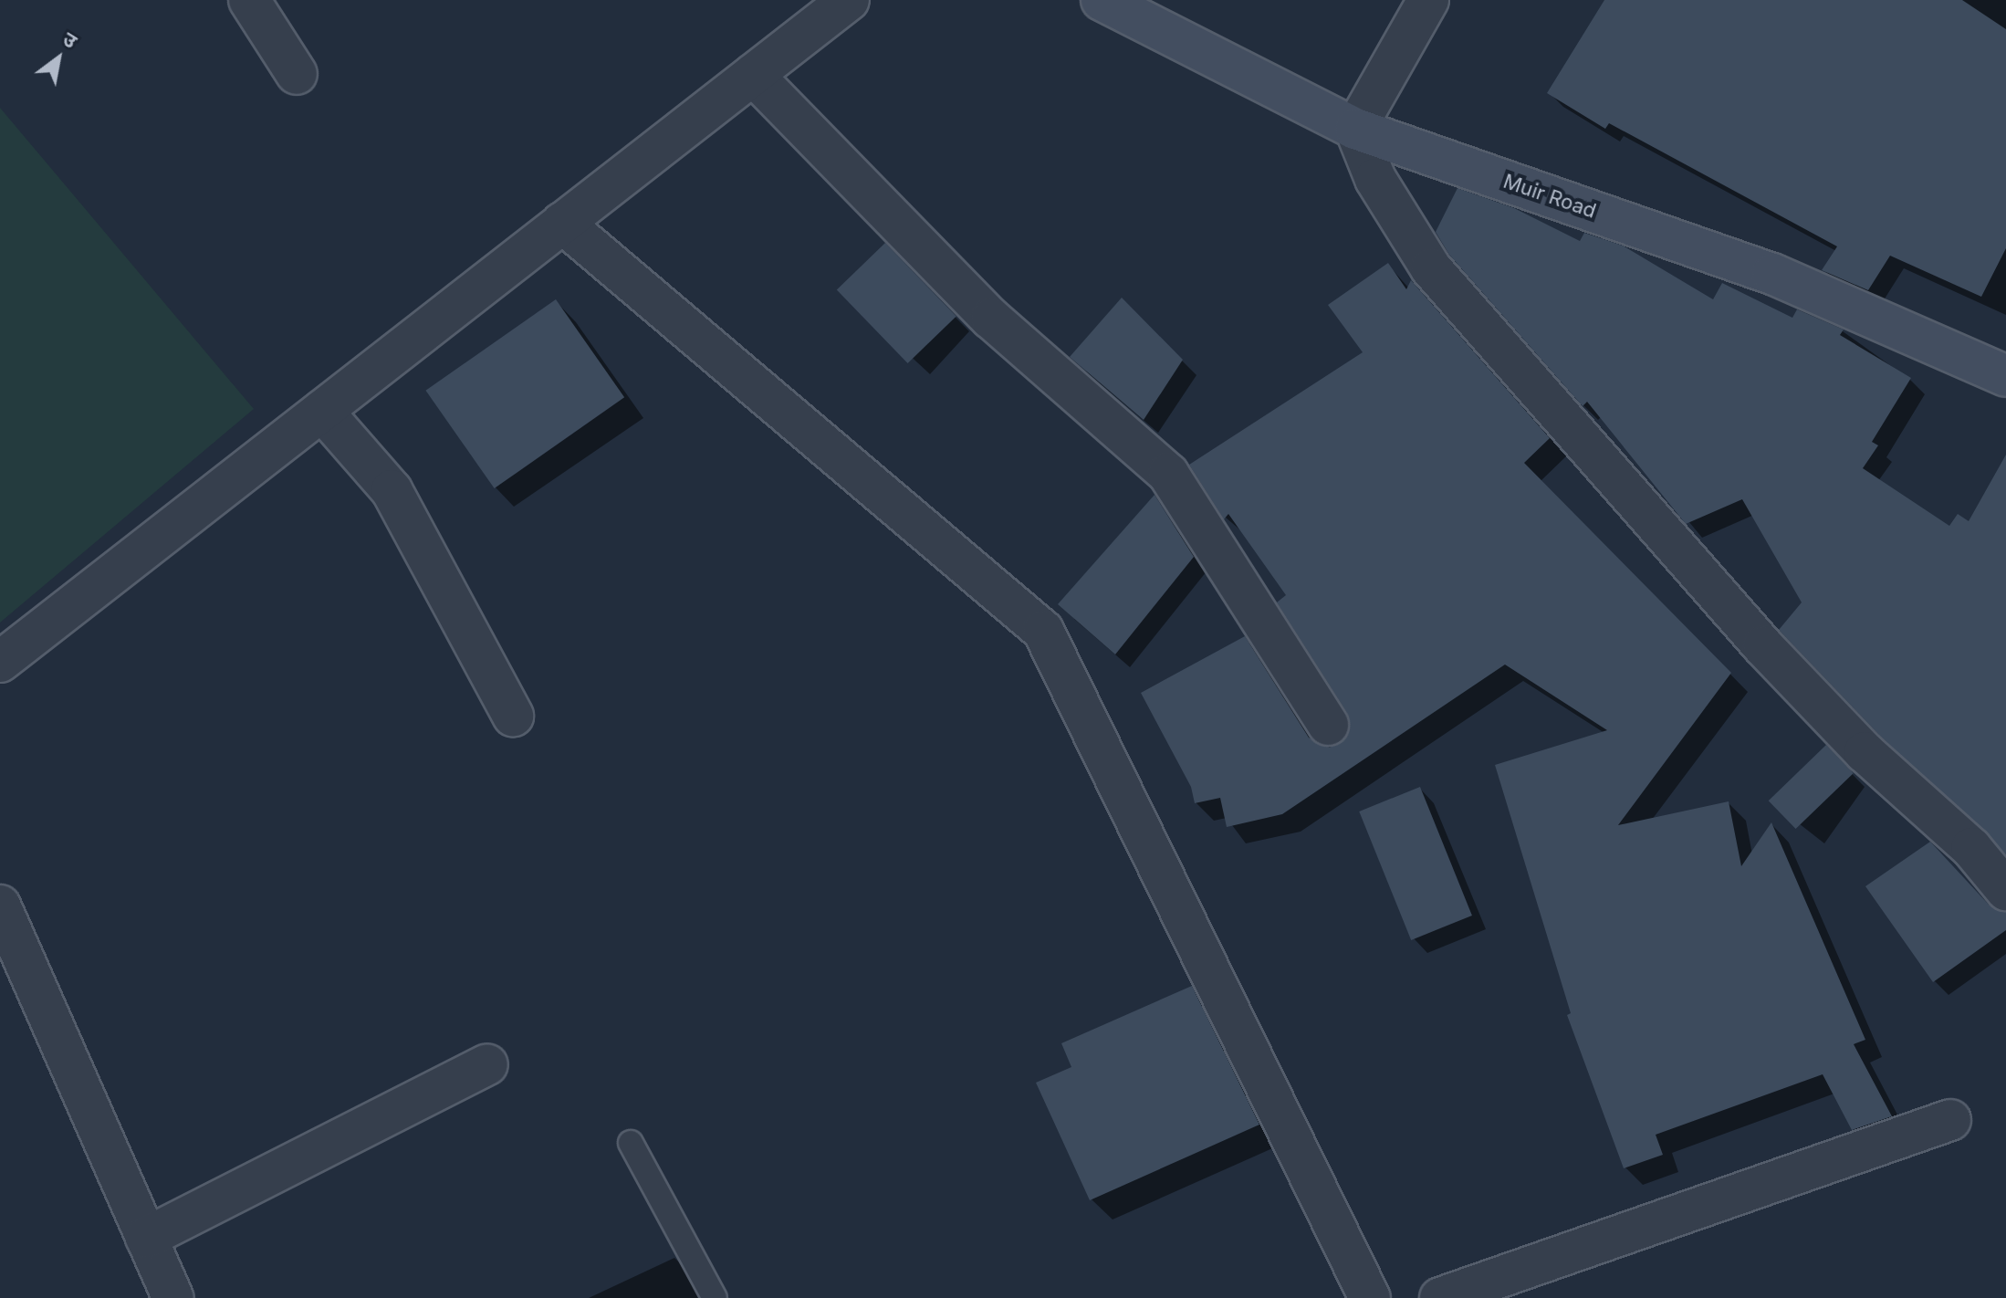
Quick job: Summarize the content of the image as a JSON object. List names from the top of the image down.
{
  "streets": {
    "main road": ["Muir Road"]
  },
  "north": "top right"
}
